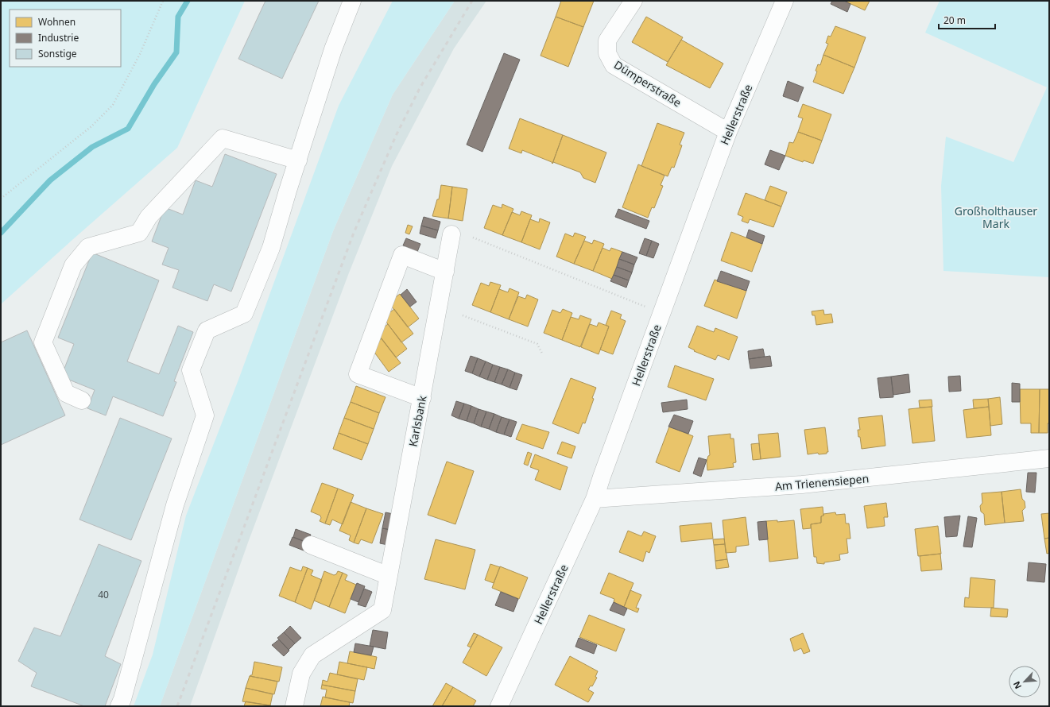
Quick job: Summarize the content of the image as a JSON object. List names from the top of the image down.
{
  "streets": {
    "street": [
      "Dümperstraße",
      "Hellerstraße",
      "Karlsbank",
      "Am Trienensiepen"
    ]
  },
  "crossings": [
    ["Dümperstraße", "Hellerstraße"],
    ["Hellerstraße", "Am Trienensiepen"]
  ],
  "parks": ["Großholthauser Mark"],
  "house_numbers": ["40"],
  "legend": ["Wohnen", "Industrie", "Sonstige"],
  "scale_bar": "20 m",
  "north": "bottom left"
}
